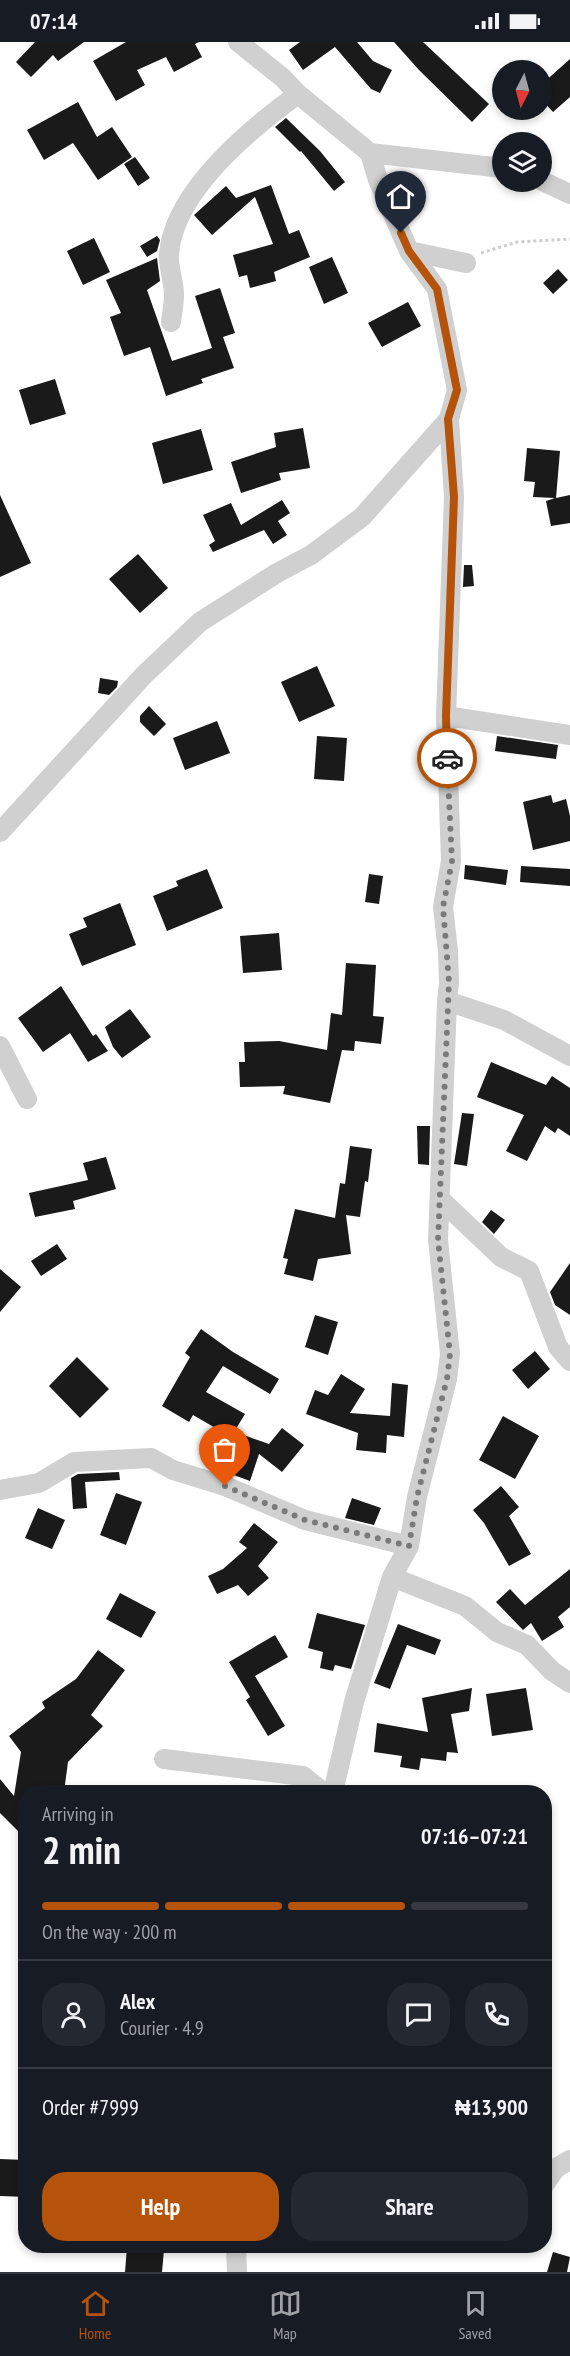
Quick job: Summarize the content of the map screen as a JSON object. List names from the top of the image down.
{
  "north": "bottom",
  "page": {
    "status": "07:14",
    "heading": ["2 min", "Arriving in", "07:16–07:21"],
    "panel": [
      "Alex",
      "Courier · 4.9",
      "Order #7999",
      "₦13,900"
    ],
    "bar": "On the way · 200 m",
    "buttons": ["Help", "Share"],
    "tabs": ["Home", "Map", "Saved"]
  }
}
